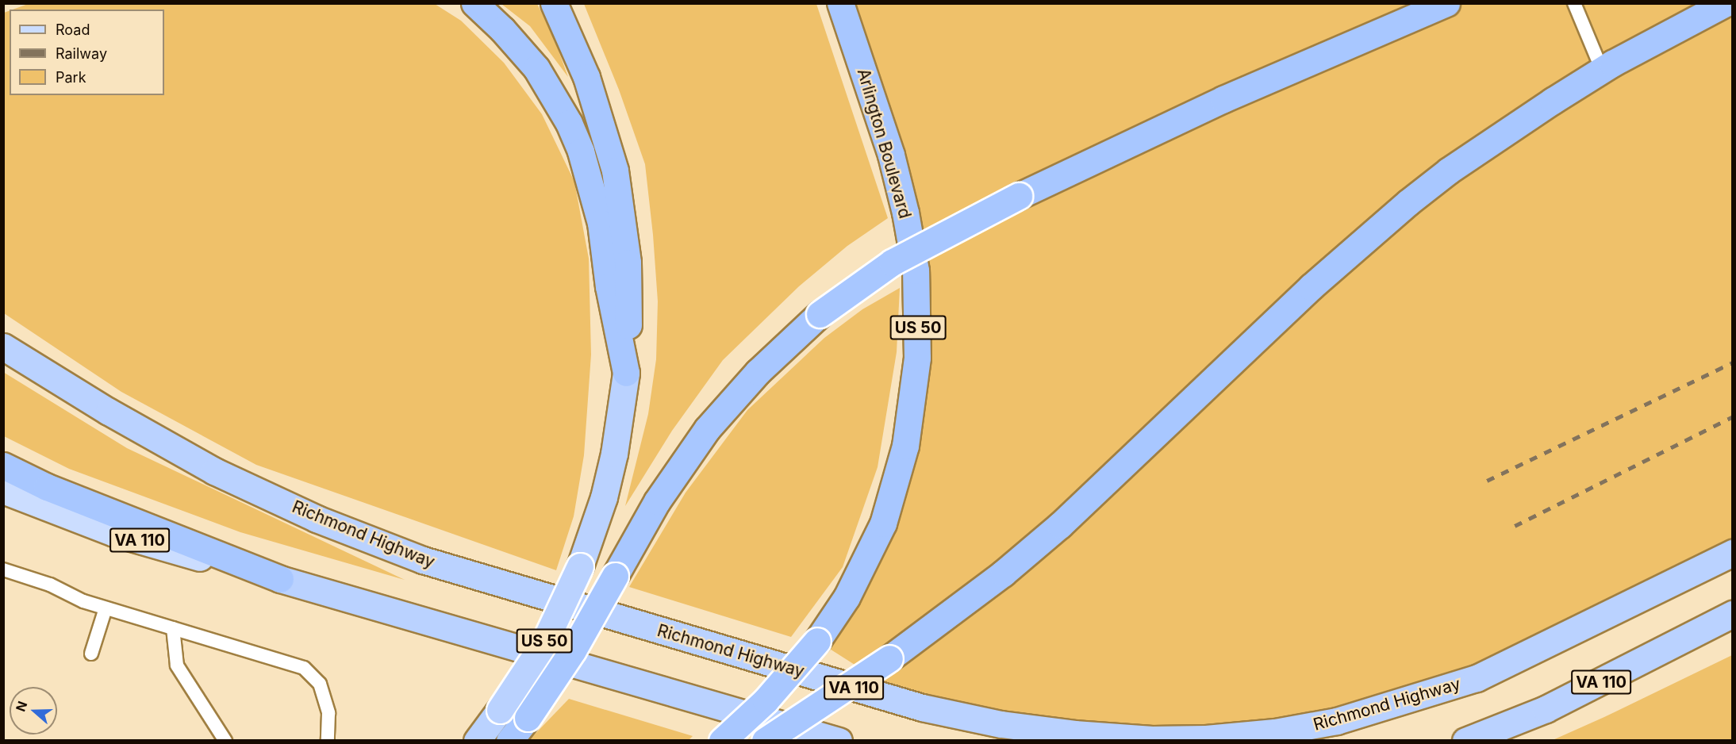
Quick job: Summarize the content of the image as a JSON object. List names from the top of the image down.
{
  "streets": {
    "highway": [
      "Arlington Boulevard",
      "US 50",
      "Richmond Highway",
      "VA 110"
    ]
  },
  "legend": ["Road", "Railway", "Park"],
  "north": "left"
}
